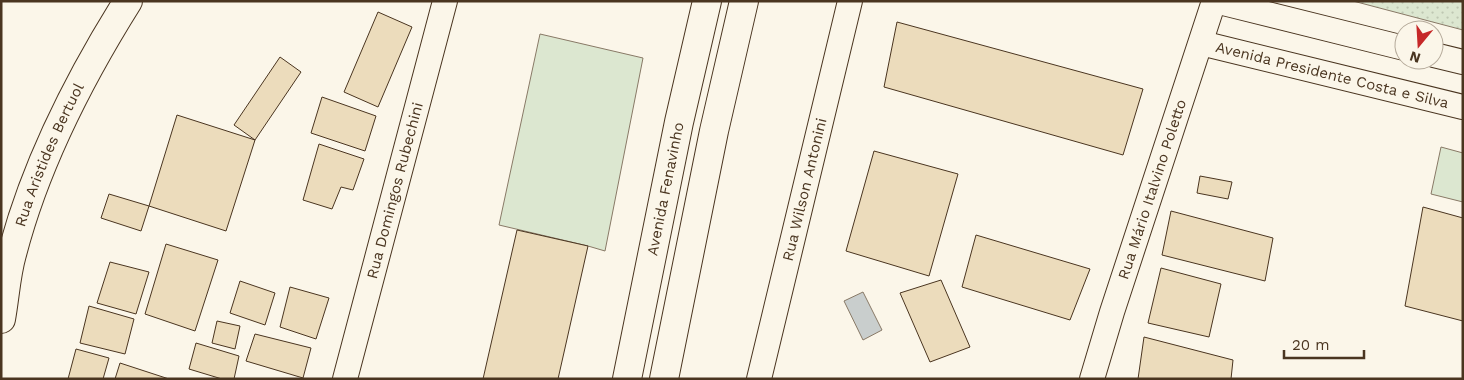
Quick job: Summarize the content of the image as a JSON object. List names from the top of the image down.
{
  "streets": {
    "street": [
      "Avenida Presidente Costa e Silva",
      "Rua Aristides Bertuol",
      "Rua Domingos Rubechini",
      "Avenida Fenavinho",
      "Rua Wilson Antonini",
      "Rua Mário Italvino Poletto"
    ]
  },
  "crossings": [
    ["Avenida Presidente Costa e Silva", "Rua Mário Italvino Poletto"]
  ],
  "scale_bar": "20 m",
  "north": "bottom"
}
